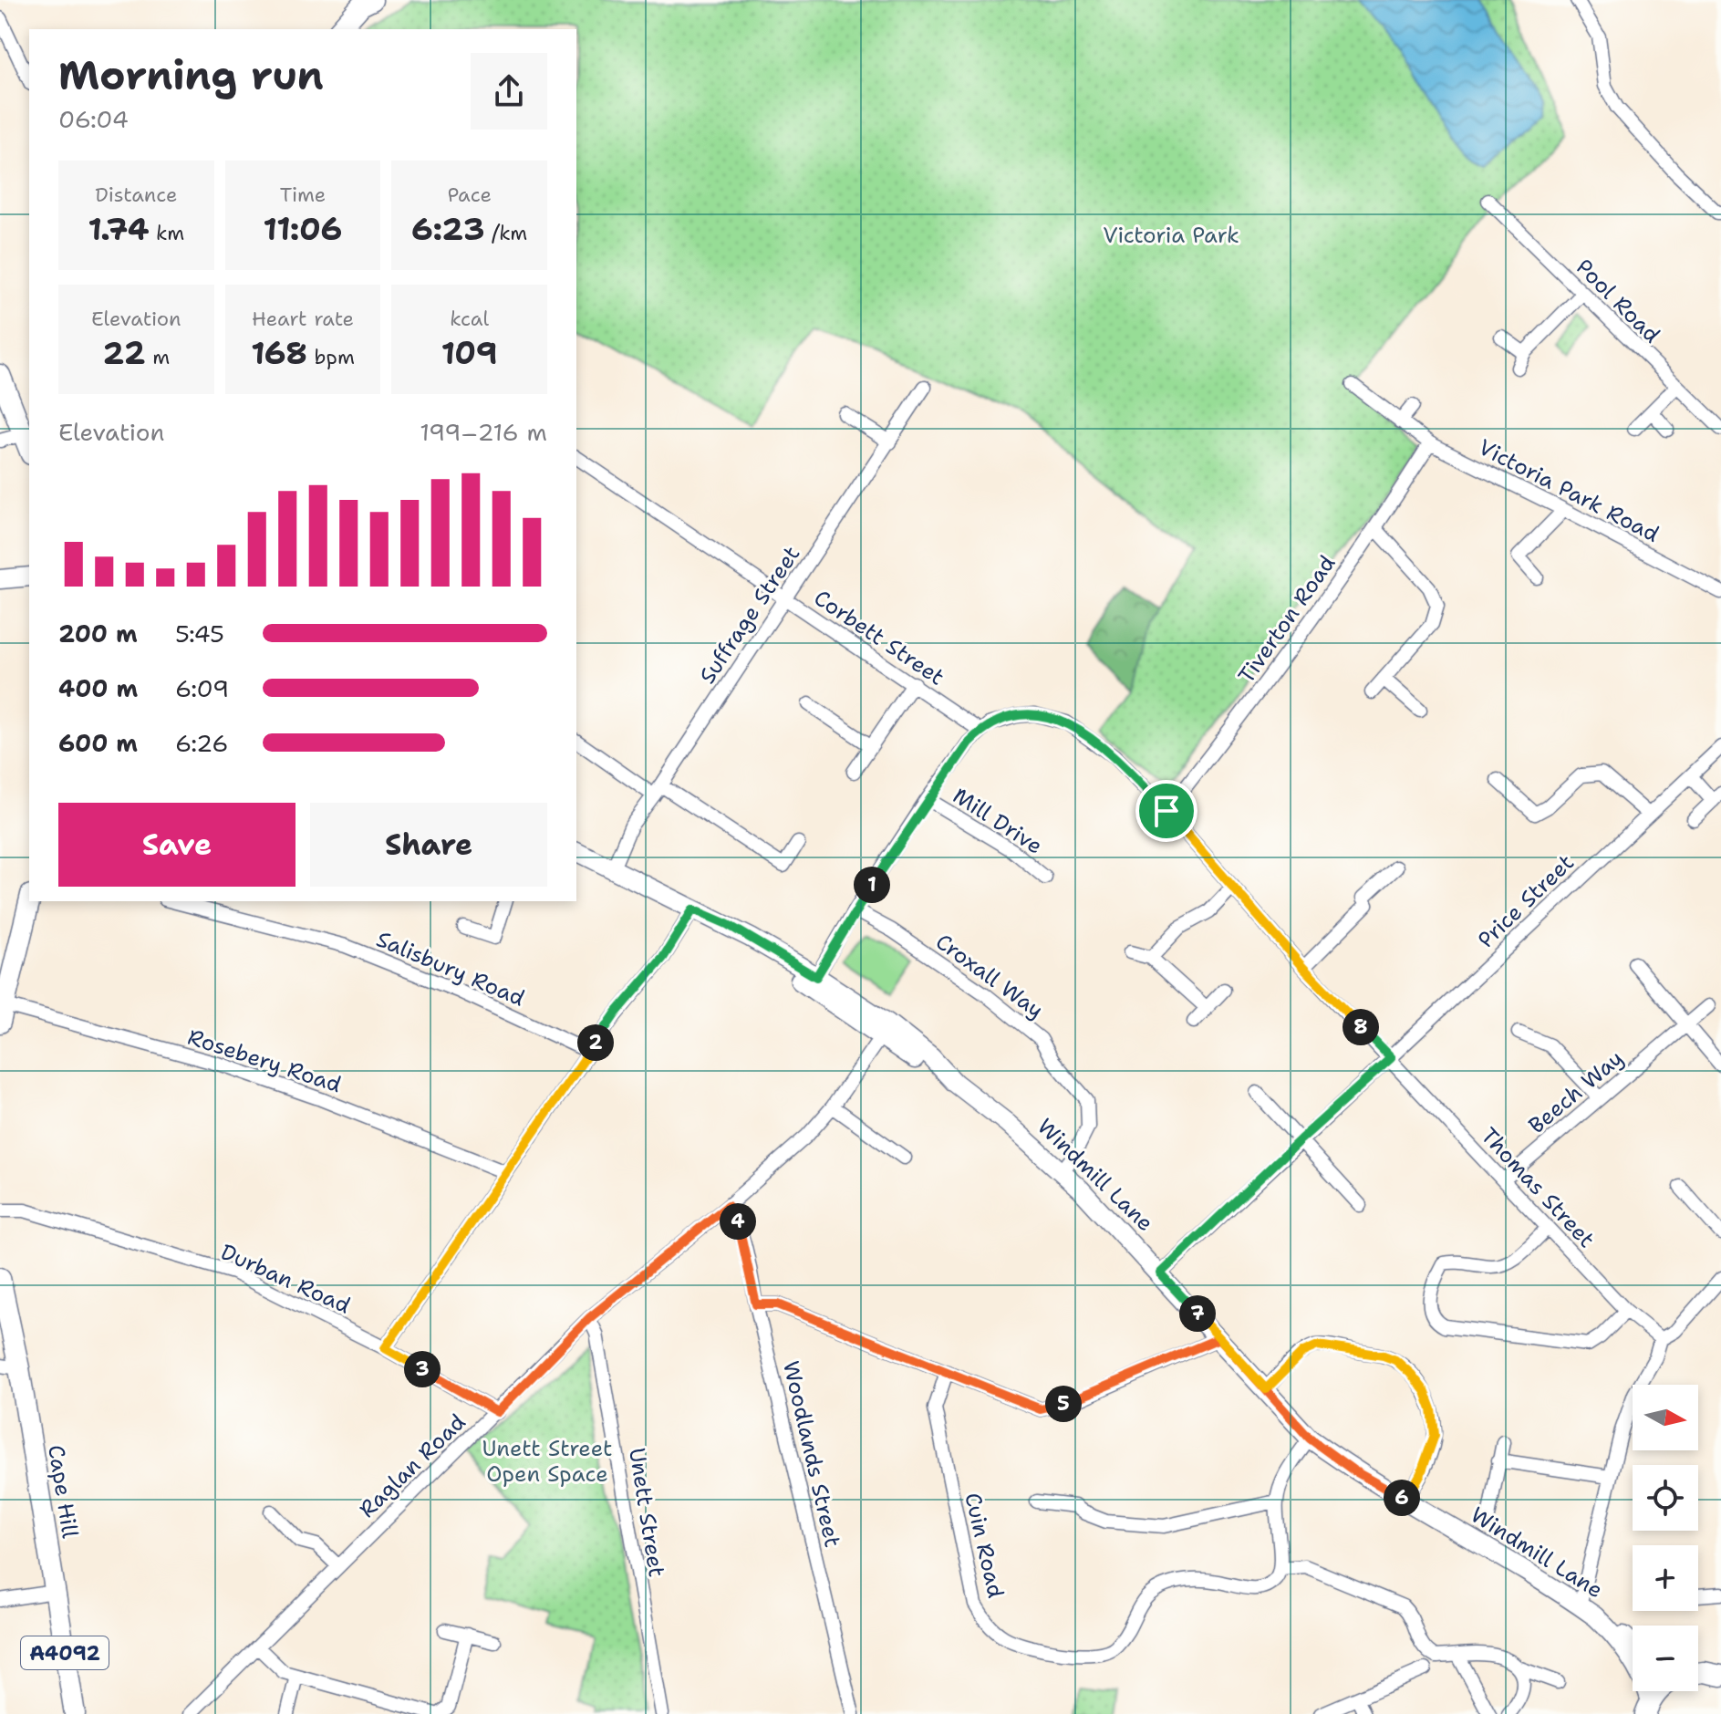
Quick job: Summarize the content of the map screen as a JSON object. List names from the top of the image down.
{
  "streets": {
    "main road": ["Windmill Lane", "Cape Hill", "A4092"],
    "street": [
      "Pool Road",
      "Victoria Park Road",
      "Suffrage Street",
      "Tiverton Road",
      "Corbett Street",
      "Mill Drive",
      "Price Street",
      "Salisbury Road",
      "Croxall Way",
      "Rosebery Road",
      "Beech Way",
      "Thomas Street",
      "Durban Road",
      "Woodlands Street",
      "Raglan Road",
      "Unett Street",
      "Cuin Road"
    ]
  },
  "crossings": [
    ["Victoria Park Road", "Tiverton Road"],
    ["Suffrage Street", "Corbett Street"],
    ["Suffrage Street", "Windmill Lane"],
    ["Tiverton Road", "Thomas Street"],
    ["Corbett Street", "Thomas Street"],
    ["Price Street", "Windmill Lane"],
    ["Price Street", "Thomas Street"],
    ["Croxall Way", "Windmill Lane"],
    ["Beech Way", "Thomas Street"],
    ["Windmill Lane", "Raglan Road"],
    ["Durban Road", "Raglan Road"],
    ["Woodlands Street", "Raglan Road"],
    ["Raglan Road", "Unett Street"]
  ],
  "parks": ["Victoria Park", "Unett Street Open Space"],
  "north": "right",
  "page": {
    "heading": ["Morning run", "06:04"],
    "stats": [
      ["Distance", "1.74 km"],
      ["Time", "11:06"],
      ["Pace", "6:23 /km"],
      ["Elevation", "22 m"],
      ["Heart rate", "168 bpm"],
      ["kcal", "109"]
    ],
    "chart": ["Elevation", "199–216 m"],
    "list": [
      {
        "name": "200 m",
        "note": "5:45"
      },
      {
        "name": "400 m",
        "note": "6:09"
      },
      {
        "name": "600 m",
        "note": "6:26"
      }
    ],
    "buttons": ["Save", "Share"],
    "pins": [
      "1",
      "8",
      "2",
      "4",
      "7",
      "3",
      "5",
      "6"
    ],
    "map_buttons": ["+", "−"]
  }
}
